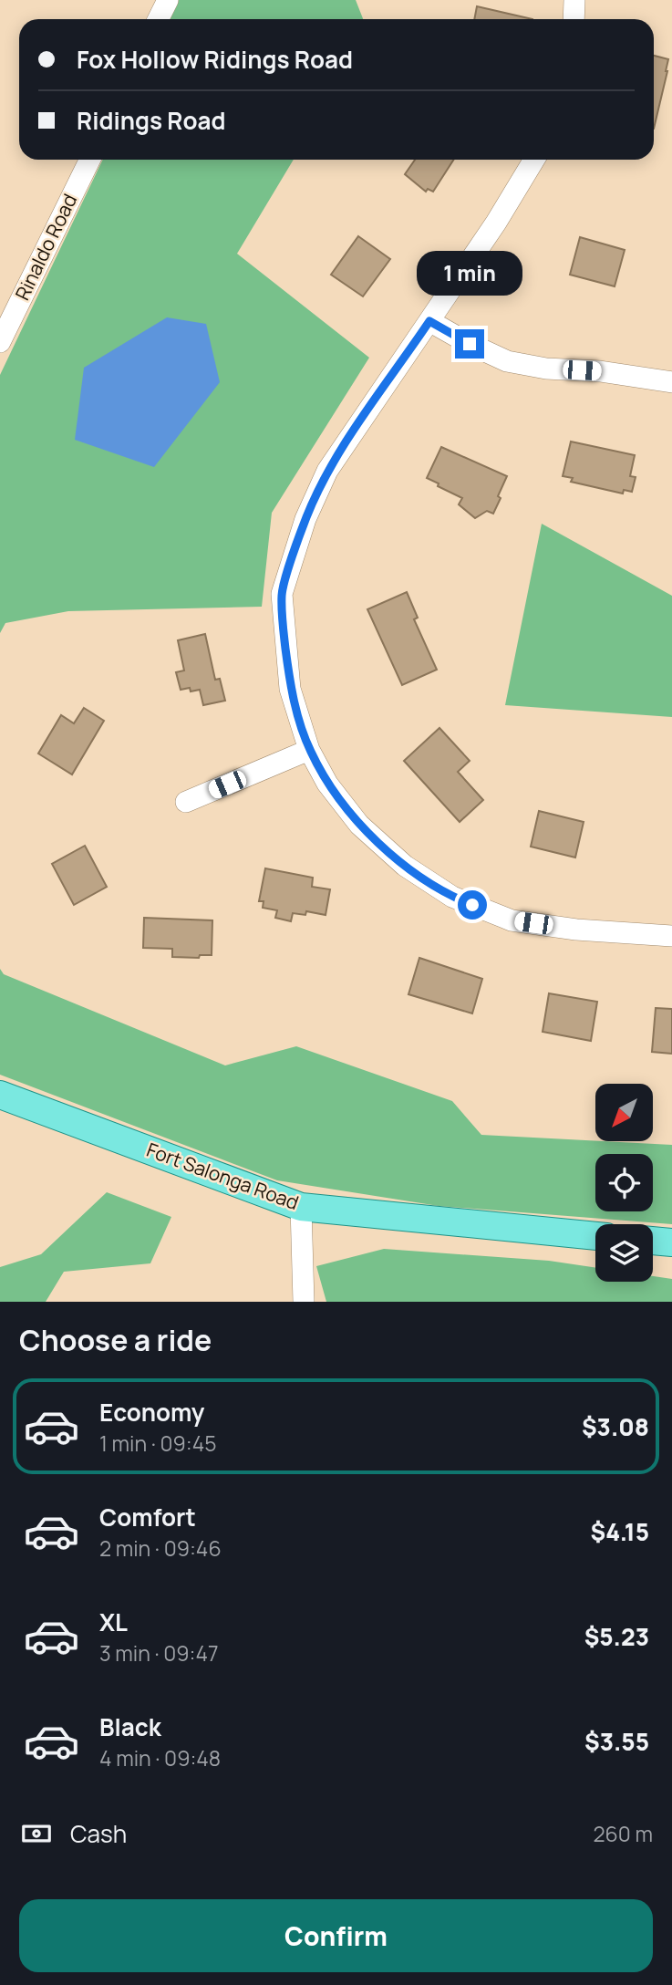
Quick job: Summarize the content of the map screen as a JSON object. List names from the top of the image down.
{
  "streets": {
    "main road": ["Fort Salonga Road"],
    "street": ["Rinaldo Road"]
  },
  "north": "bottom left",
  "page": {
    "banner": ["Fox Hollow Ridings Road", "Ridings Road"],
    "bubble": "1 min",
    "heading": "Choose a ride",
    "list": [
      {
        "name": "Economy",
        "note": "1 min · 09:45",
        "value": "$3.08"
      },
      {
        "name": "Comfort",
        "note": "2 min · 09:46",
        "value": "$4.15"
      },
      {
        "name": "XL",
        "note": "3 min · 09:47",
        "value": "$5.23"
      },
      {
        "name": "Black",
        "note": "4 min · 09:48",
        "value": "$3.55"
      }
    ],
    "pay": ["Cash", "260 m"],
    "buttons": "Confirm"
  }
}
